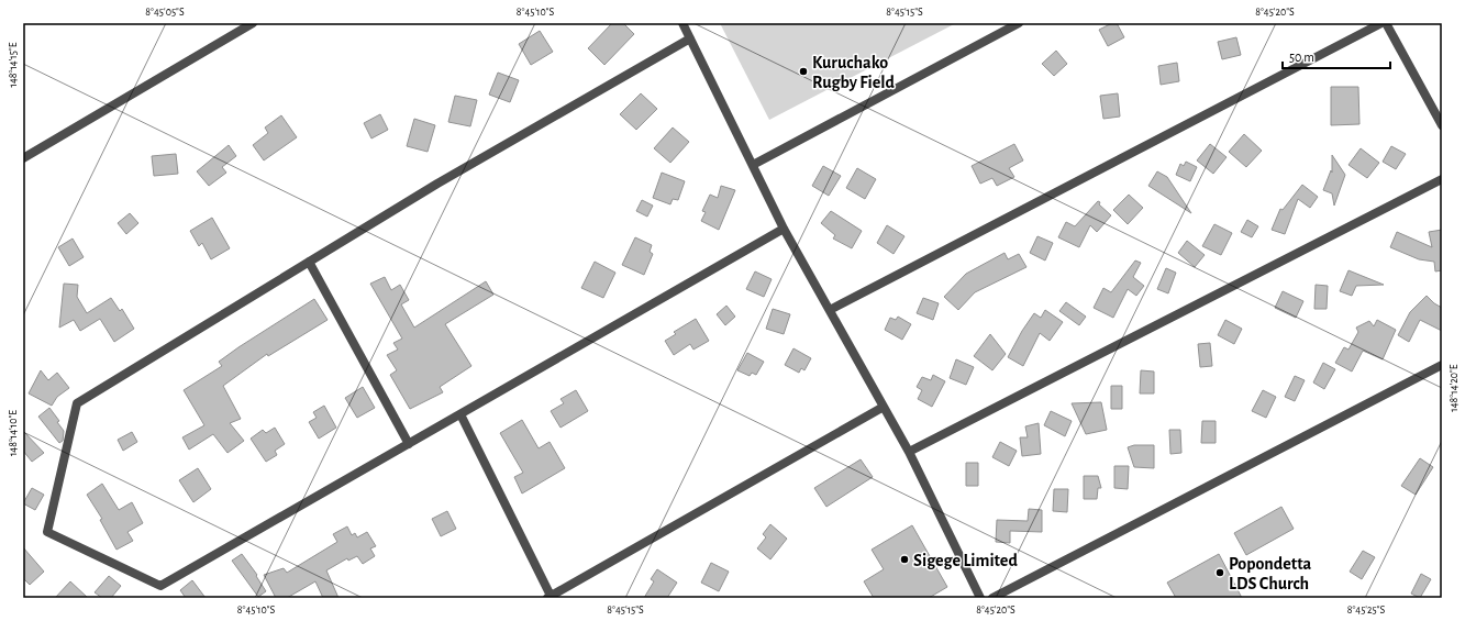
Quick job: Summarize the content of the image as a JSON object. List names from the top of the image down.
{
  "places": ["Kuruchako Rugby Field", "Sigege Limited", "Popondetta LDS Church"],
  "scale_bar": "50 m",
  "coordinates": [
    "8°45'05\"S",
    "8°45'10\"S",
    "8°45'15\"S",
    "8°45'20\"S",
    "148°14'15\"E",
    "148°14'20\"E",
    "148°14'10\"E",
    "8°45'25\"S"
  ]
}
